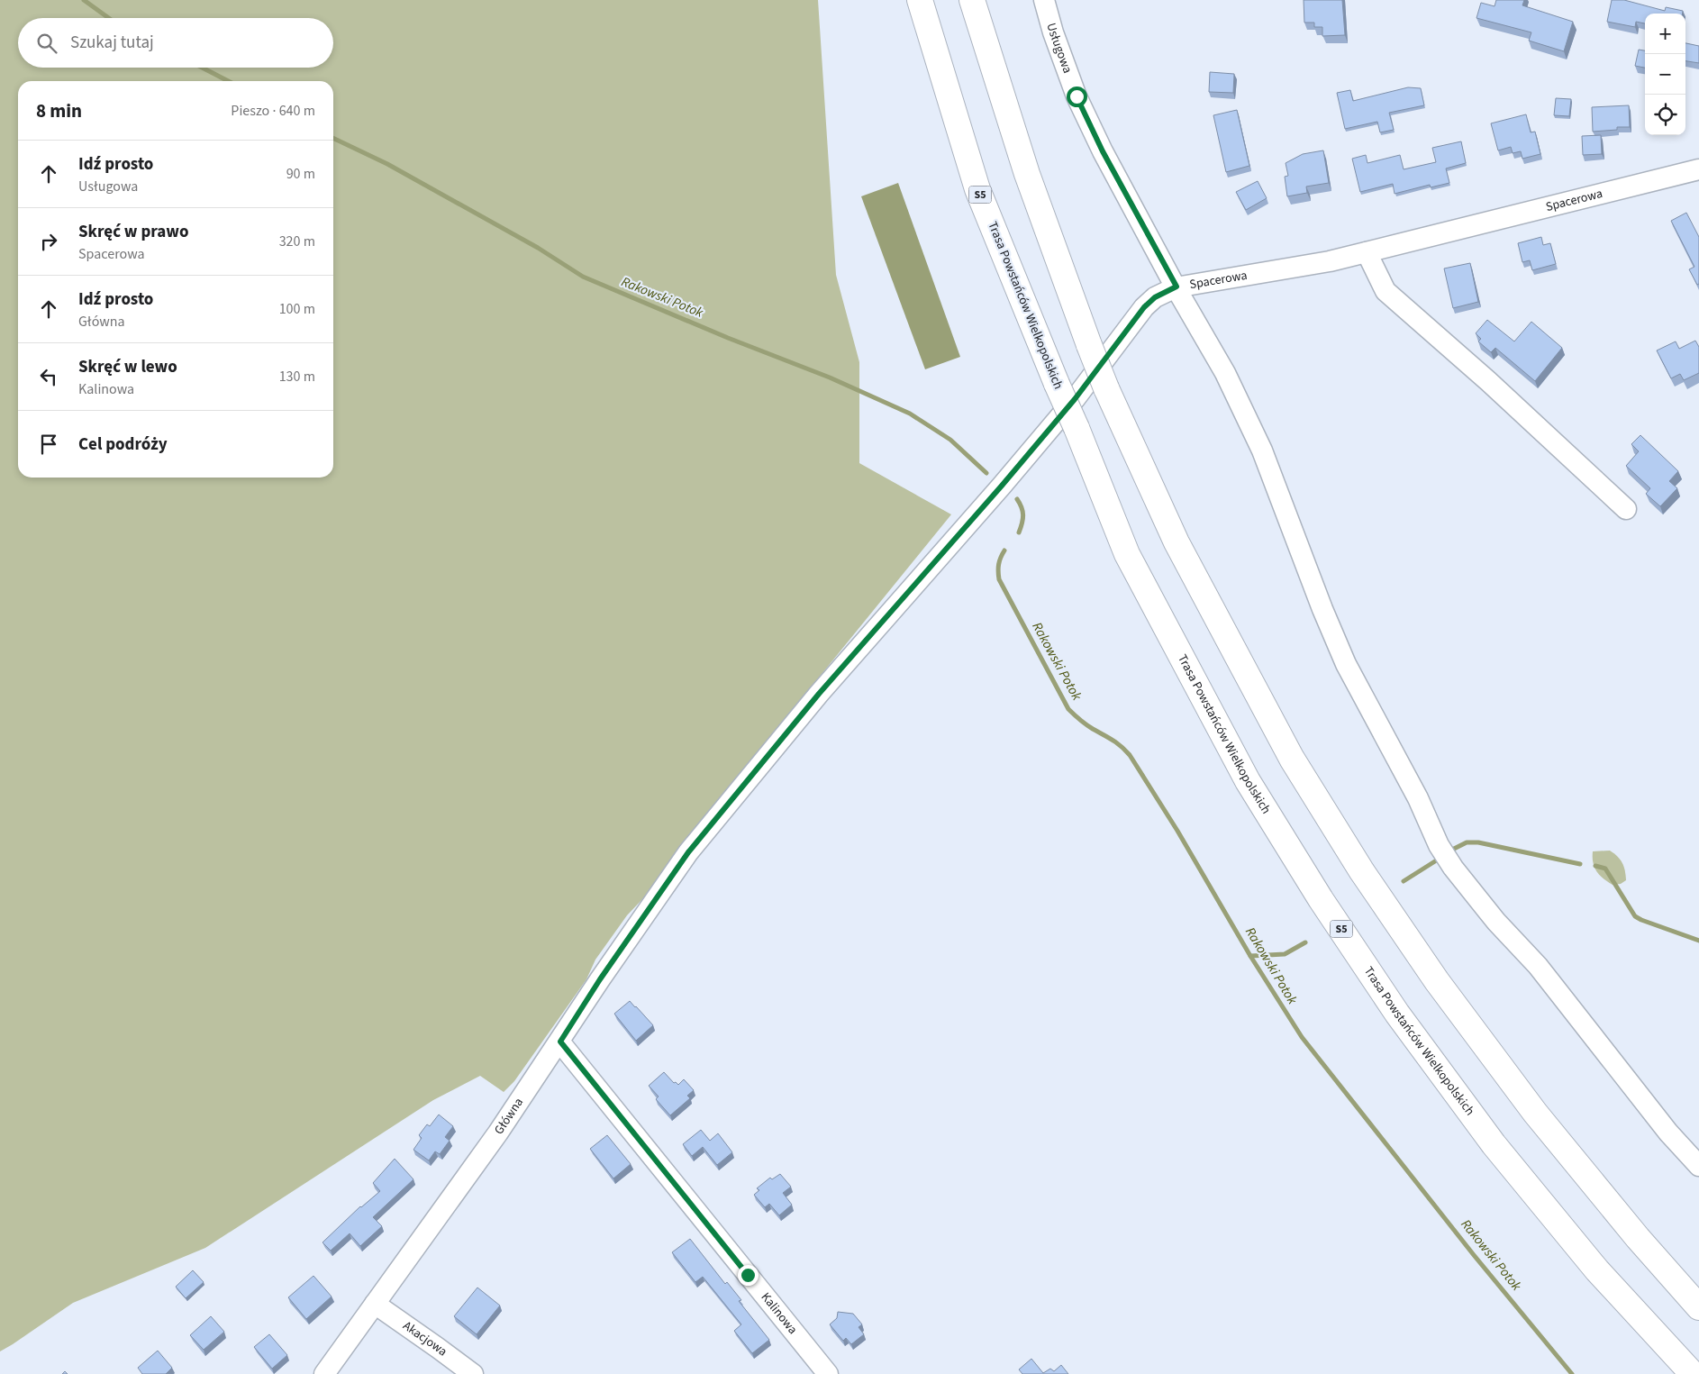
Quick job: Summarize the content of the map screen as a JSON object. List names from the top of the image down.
{
  "streets": {
    "highway": ["S5", "Trasa Powstańców Wielkopolskich"],
    "street": [
      "Usługowa",
      "Spacerowa",
      "Główna",
      "Kalinowa",
      "Akacjowa"
    ]
  },
  "crossings": [
    ["Usługowa", "Spacerowa"],
    ["Spacerowa", "Główna"],
    ["Główna", "Kalinowa"],
    ["Główna", "Akacjowa"]
  ],
  "water": ["Rakowski Potok"],
  "page": {
    "map_buttons": ["+", "−"],
    "search": "Szukaj tutaj",
    "heading": ["8 min", "Pieszo · 640 m"],
    "list": [
      ["Idź prosto", "Usługowa", "90 m"],
      ["Skręć w prawo", "Spacerowa", "320 m"],
      ["Idź prosto", "Główna", "100 m"],
      ["Skręć w lewo", "Kalinowa", "130 m"],
      "Cel podróży"
    ]
  }
}
